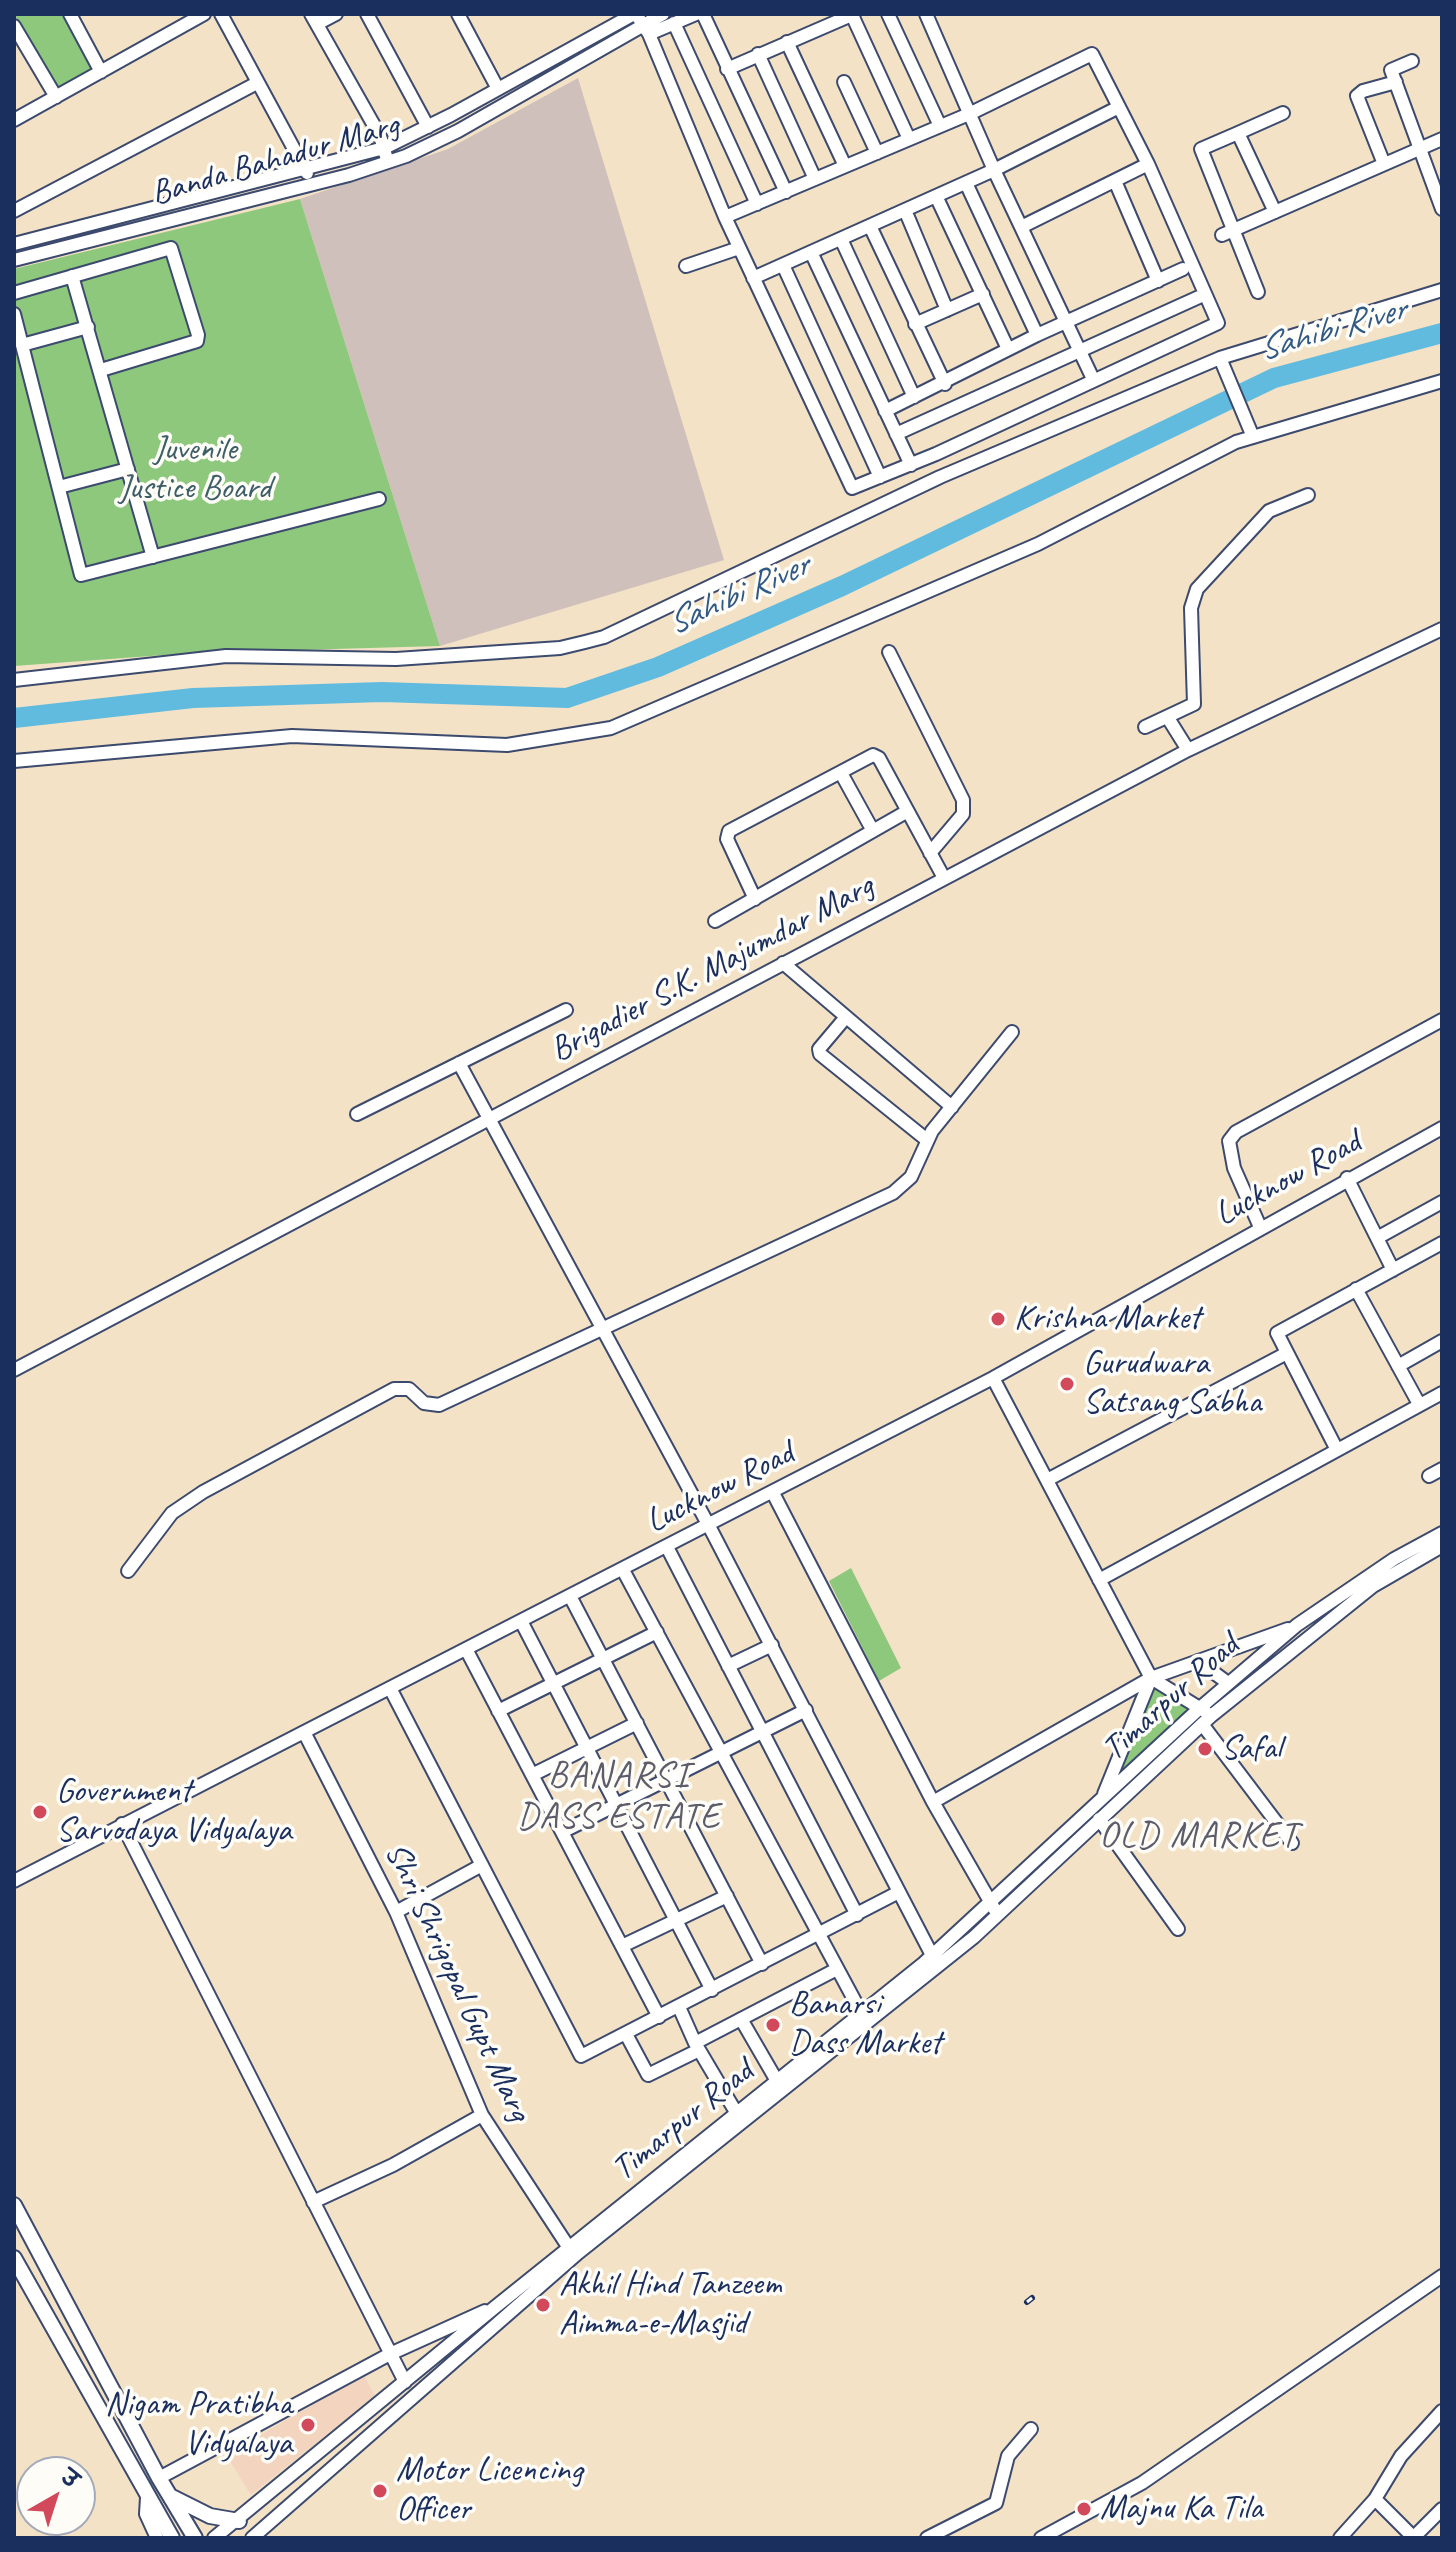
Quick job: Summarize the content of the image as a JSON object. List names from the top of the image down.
{
  "streets": {
    "street": [
      "Banda Bahadur Marg",
      "Brigadier S.K. Majumdar Marg",
      "Lucknow Road",
      "Timarpur Road",
      "Shri Shrigopal Gupt Marg"
    ]
  },
  "crossings": [
    ["Lucknow Road", "Shri Shrigopal Gupt Marg"],
    ["Timarpur Road", "Shri Shrigopal Gupt Marg"]
  ],
  "districts": ["BANARSI DASS ESTATE", "OLD MARKET"],
  "water": ["Sahibi River"],
  "parks": ["Juvenile Justice Board"],
  "places": [
    "Krishna Market",
    "Gurudwara Satsang Sabha",
    "Safal",
    "Government Sarvodaya Vidyalaya",
    "Banarsi Dass Market",
    "Akhil Hind Tanzeem Aimma-e-Masjid",
    "Nigam Pratibha Vidyalaya",
    "Motor Licencing Officer",
    "Majnu Ka Tila"
  ],
  "north": "top right"
}
